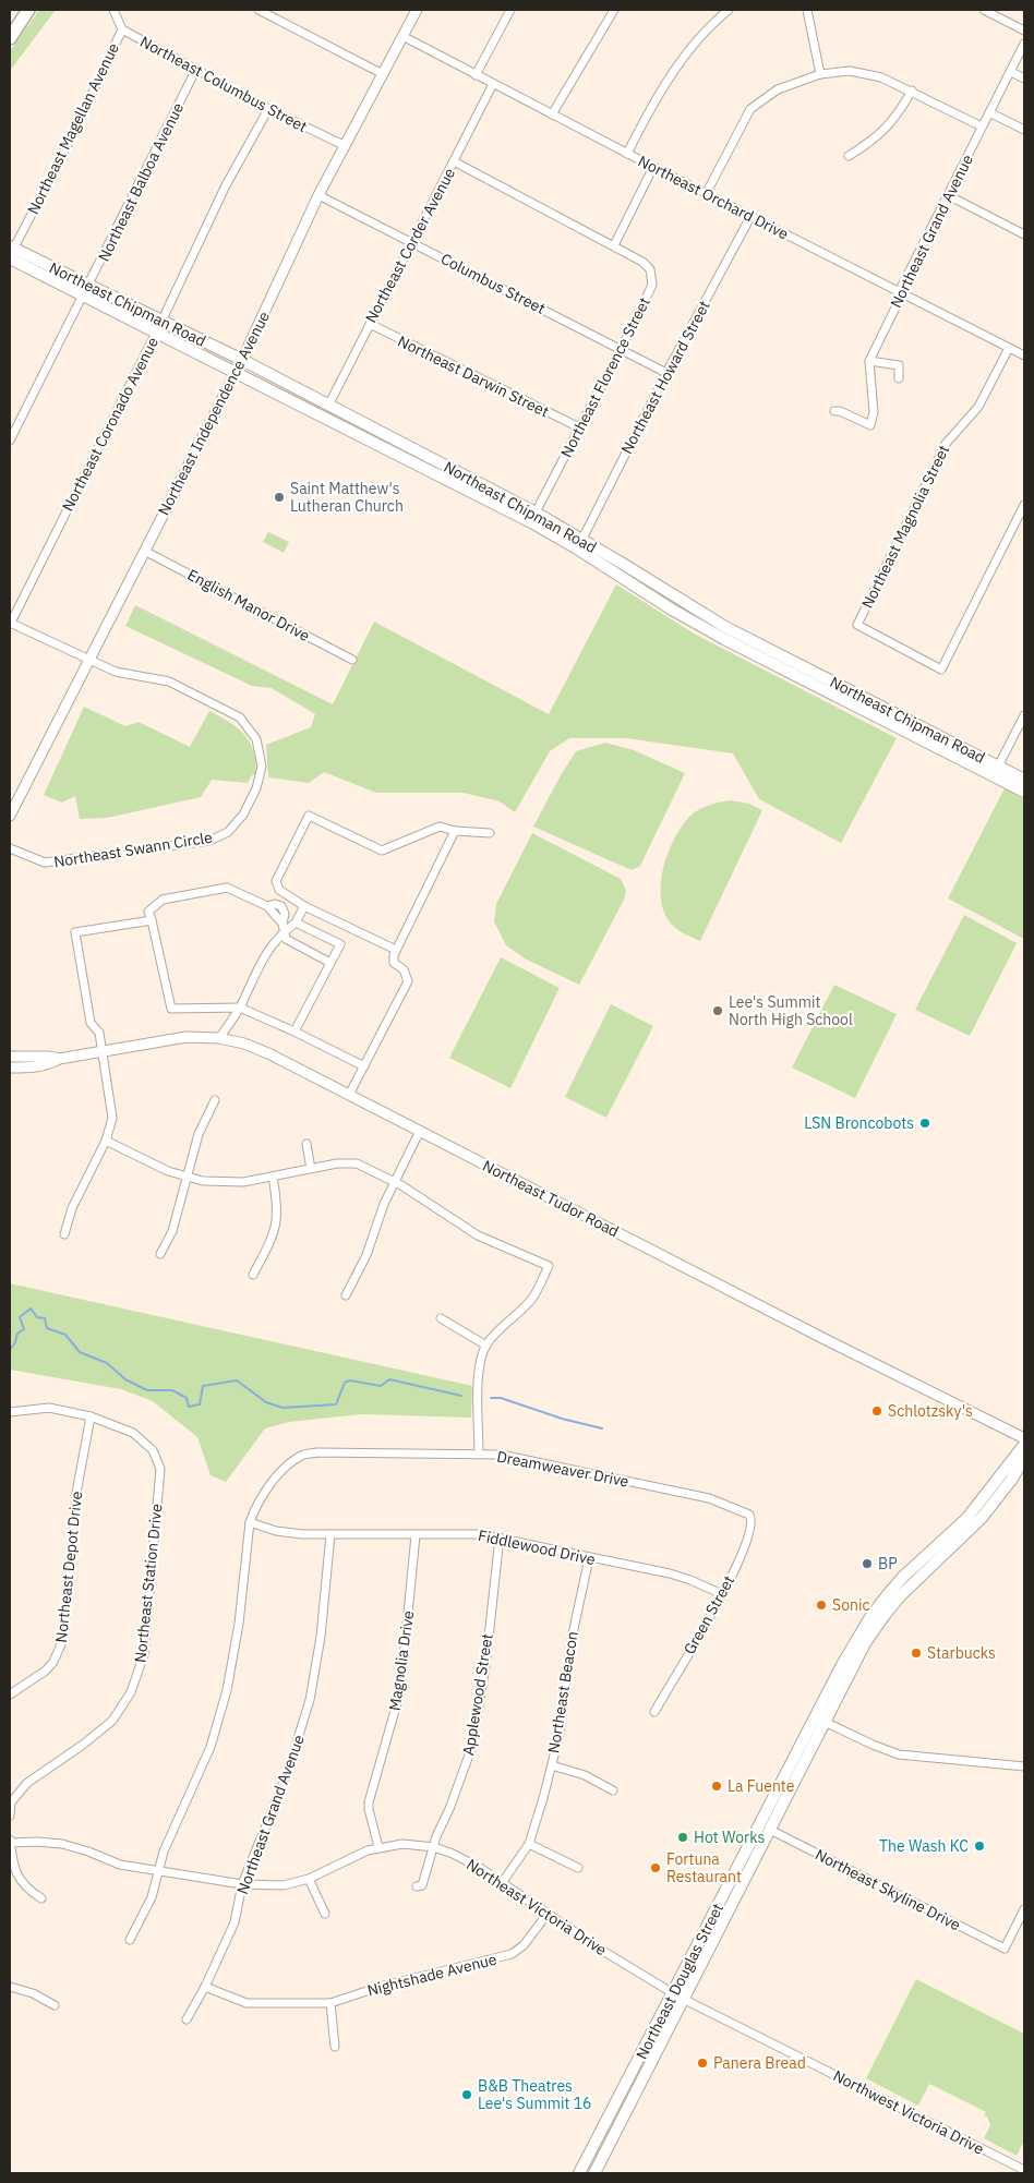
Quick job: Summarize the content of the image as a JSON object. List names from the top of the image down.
{
  "streets": {
    "main road": ["Northeast Chipman Road", "Northeast Douglas Street"],
    "street": [
      "Northeast Columbus Street",
      "Northeast Magellan Avenue",
      "Northeast Balboa Avenue",
      "Northeast Orchard Drive",
      "Northeast Grand Avenue",
      "Northeast Corder Avenue",
      "Columbus Street",
      "Northeast Darwin Street",
      "Northeast Florence Street",
      "Northeast Howard Street",
      "Northeast Independence Avenue",
      "Northeast Coronado Avenue",
      "Northeast Magnolia Street",
      "English Manor Drive",
      "Northeast Swann Circle",
      "Northeast Tudor Road",
      "Dreamweaver Drive",
      "Fiddlewood Drive",
      "Northeast Depot Drive",
      "Northeast Station Drive",
      "Green Street",
      "Magnolia Drive",
      "Northeast Beacon",
      "Applewood Street",
      "Northeast Skyline Drive",
      "Northeast Victoria Drive",
      "Nightshade Avenue",
      "Northwest Victoria Drive"
    ]
  },
  "crossings": [
    ["Northeast Columbus Street", "Northeast Magellan Avenue"],
    ["Northeast Columbus Street", "Northeast Balboa Avenue"],
    ["Northeast Columbus Street", "Northeast Independence Avenue"],
    ["Northeast Columbus Street", "Northeast Coronado Avenue"],
    ["Northeast Magellan Avenue", "Northeast Chipman Road"],
    ["Northeast Balboa Avenue", "Northeast Chipman Road"],
    ["Northeast Orchard Drive", "Northeast Grand Avenue"],
    ["Northeast Orchard Drive", "Northeast Corder Avenue"],
    ["Northeast Orchard Drive", "Northeast Howard Street"],
    ["Northeast Orchard Drive", "Northeast Independence Avenue"],
    ["Northeast Orchard Drive", "Northeast Magnolia Street"],
    ["Northeast Grand Avenue", "Fiddlewood Drive"],
    ["Northeast Grand Avenue", "Northeast Victoria Drive"],
    ["Northeast Grand Avenue", "Nightshade Avenue"],
    ["Northeast Corder Avenue", "Columbus Street"],
    ["Northeast Corder Avenue", "Northeast Chipman Road"],
    ["Northeast Corder Avenue", "Northeast Darwin Street"],
    ["Northeast Corder Avenue", "Northeast Florence Street"],
    ["Columbus Street", "Northeast Florence Street"],
    ["Columbus Street", "Northeast Howard Street"],
    ["Columbus Street", "Northeast Independence Avenue"],
    ["Northeast Chipman Road", "Northeast Florence Street"],
    ["Northeast Chipman Road", "Northeast Howard Street"],
    ["Northeast Chipman Road", "Northeast Independence Avenue"],
    ["Northeast Chipman Road", "Northeast Coronado Avenue"],
    ["Northeast Darwin Street", "Northeast Florence Street"],
    ["Northeast Independence Avenue", "English Manor Drive"],
    ["Northeast Independence Avenue", "Northeast Swann Circle"],
    ["Northeast Coronado Avenue", "Northeast Swann Circle"],
    ["Dreamweaver Drive", "Fiddlewood Drive"],
    ["Dreamweaver Drive", "Green Street"],
    ["Fiddlewood Drive", "Green Street"],
    ["Fiddlewood Drive", "Magnolia Drive"],
    ["Fiddlewood Drive", "Northeast Beacon"],
    ["Fiddlewood Drive", "Applewood Street"],
    ["Northeast Depot Drive", "Northeast Station Drive"],
    ["Magnolia Drive", "Northeast Victoria Drive"],
    ["Northeast Beacon", "Northeast Victoria Drive"],
    ["Applewood Street", "Northeast Victoria Drive"],
    ["Northeast Skyline Drive", "Northeast Douglas Street"],
    ["Northeast Victoria Drive", "Nightshade Avenue"],
    ["Northeast Victoria Drive", "Northeast Douglas Street"],
    ["Northeast Victoria Drive", "Northwest Victoria Drive"]
  ],
  "places": [
    "Saint Matthew's Lutheran Church",
    "Lee's Summit North High School",
    "LSN Broncobots",
    "Schlotzsky's",
    "BP",
    "Sonic",
    "Starbucks",
    "La Fuente",
    "Hot Works",
    "The Wash KC",
    "Fortuna Restaurant",
    "Panera Bread",
    "B&B Theatres Lee's Summit 16"
  ]
}
